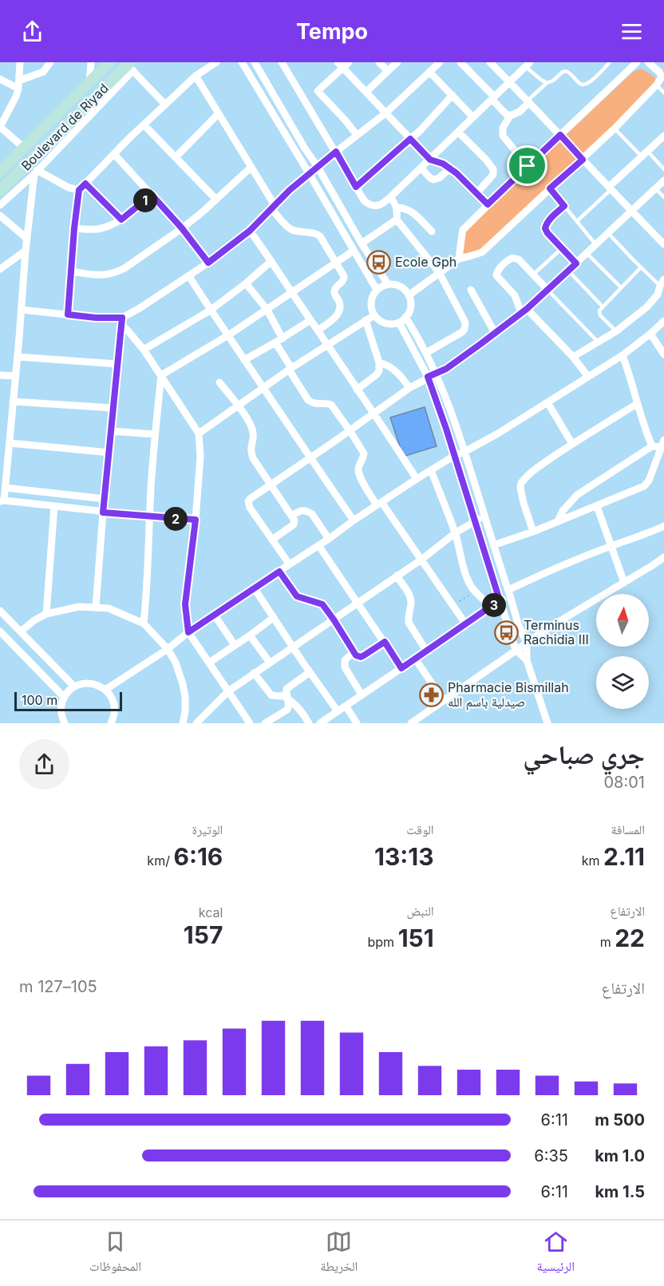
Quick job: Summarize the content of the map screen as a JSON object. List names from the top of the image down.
{
  "streets": {
    "main road": ["Boulevard de Riyad"]
  },
  "places": {
    "bus stop": ["Ecole Gph", "Terminus Rachidia III"],
    "pharmacy": ["Pharmacie Bismillah صيدلية باسم الله"]
  },
  "scale_bar": "100 m",
  "north": "top",
  "page": {
    "header": "Tempo",
    "pins": ["1", "2", "3"],
    "scale": "100 m",
    "heading": ["جري صباحي", "08:01"],
    "stats": [
      ["المسافة", "2.11 km"],
      ["الوقت", "13:13"],
      ["الوتيرة", "6:16 /km"],
      ["الارتفاع", "22 m"],
      ["النبض", "151 bpm"],
      ["kcal", "157"]
    ],
    "chart": ["الارتفاع", "105–127 m"],
    "list": [
      {
        "name": "500 m",
        "note": "6:11"
      },
      {
        "name": "1.0 km",
        "note": "6:35"
      },
      {
        "name": "1.5 km",
        "note": "6:11"
      }
    ],
    "tabs": ["الرئيسية", "الخريطة", "المحفوظات"]
  }
}
